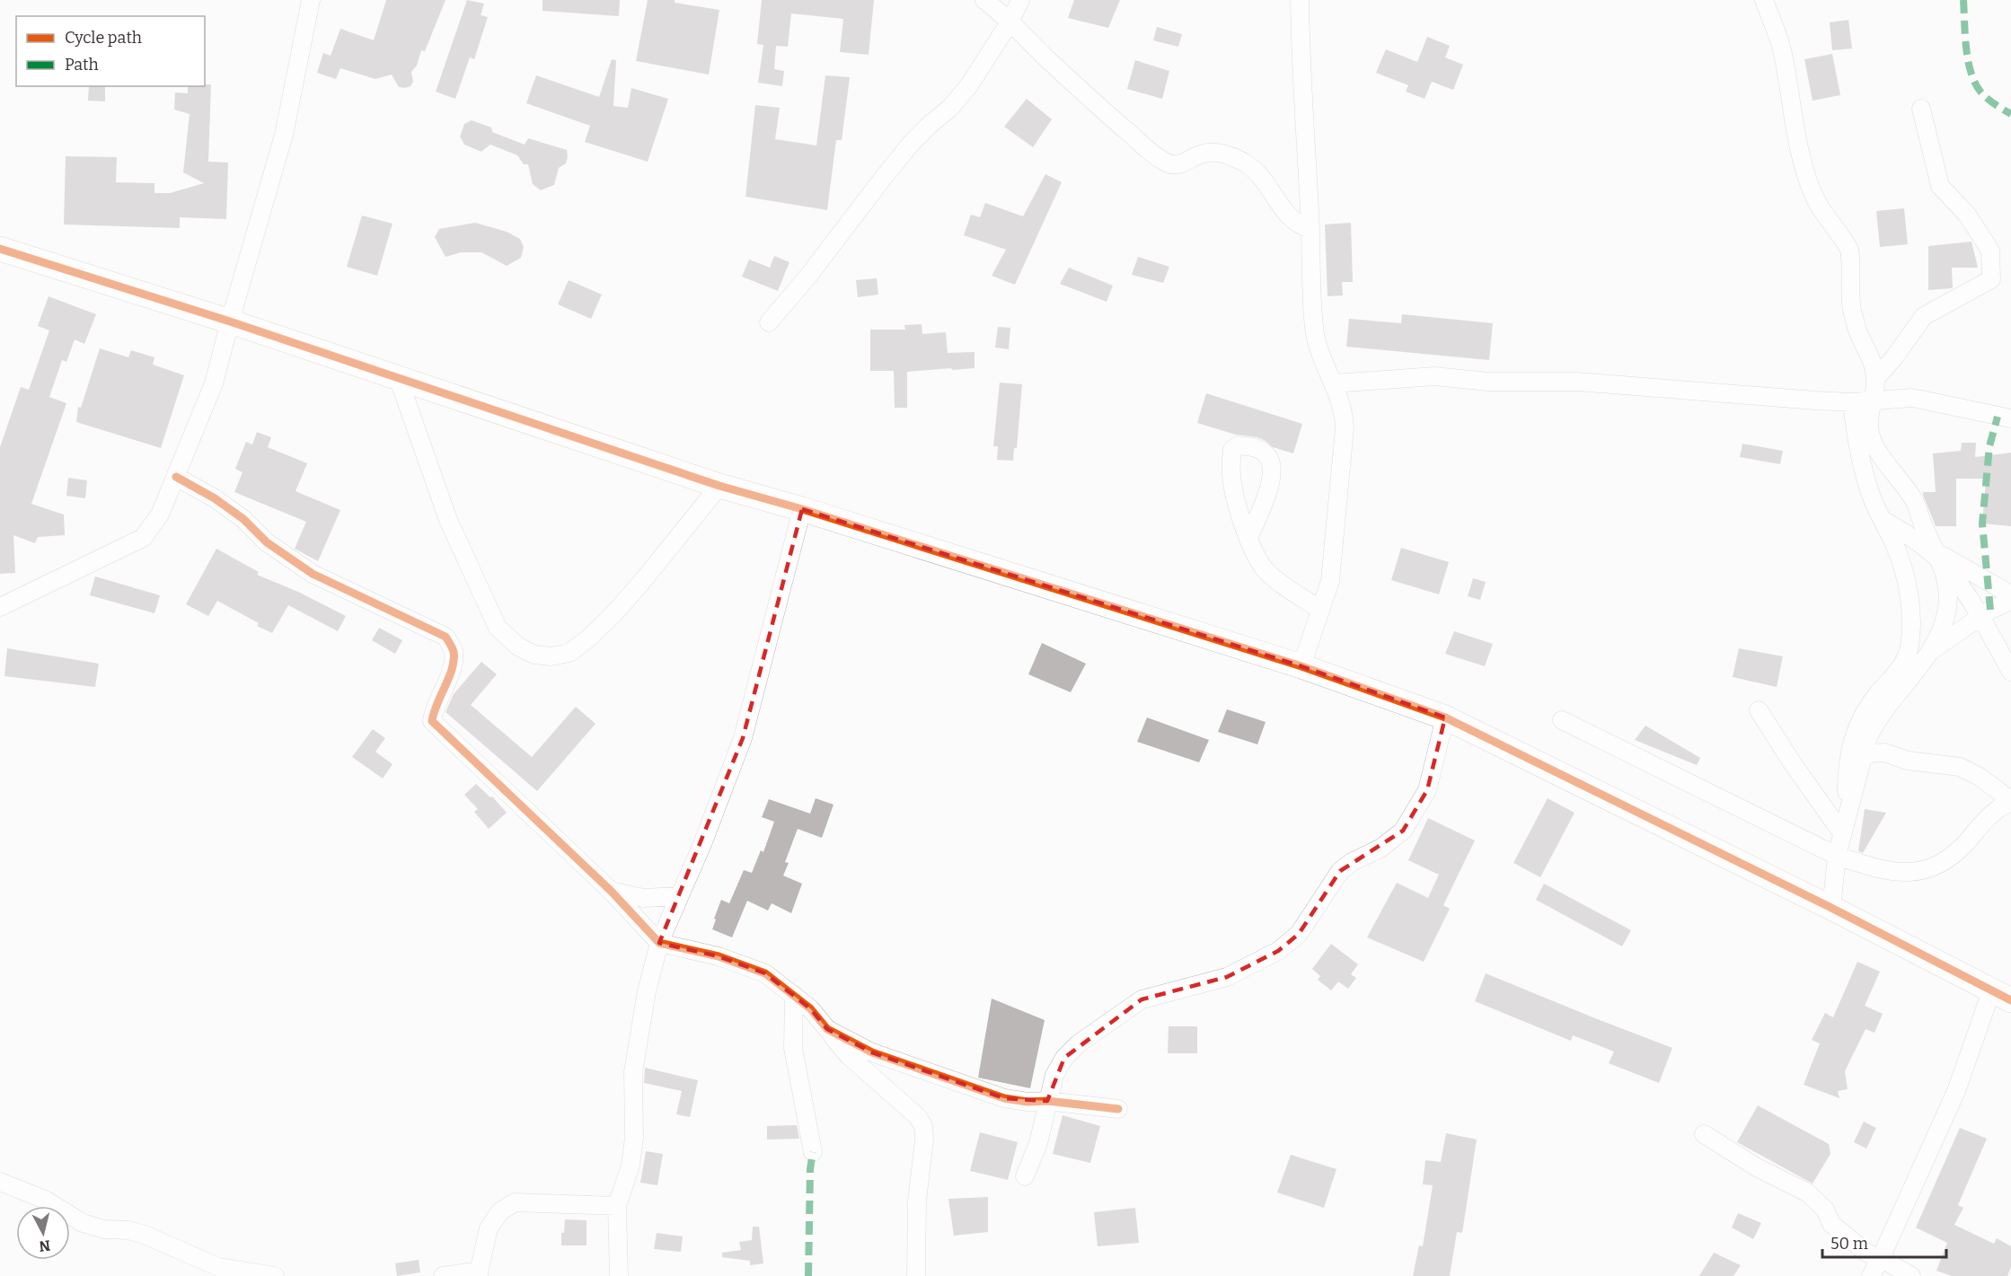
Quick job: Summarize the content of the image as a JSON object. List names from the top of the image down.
{
  "legend": ["Cycle path", "Path"],
  "scale_bar": "50 m",
  "north": "bottom"
}
